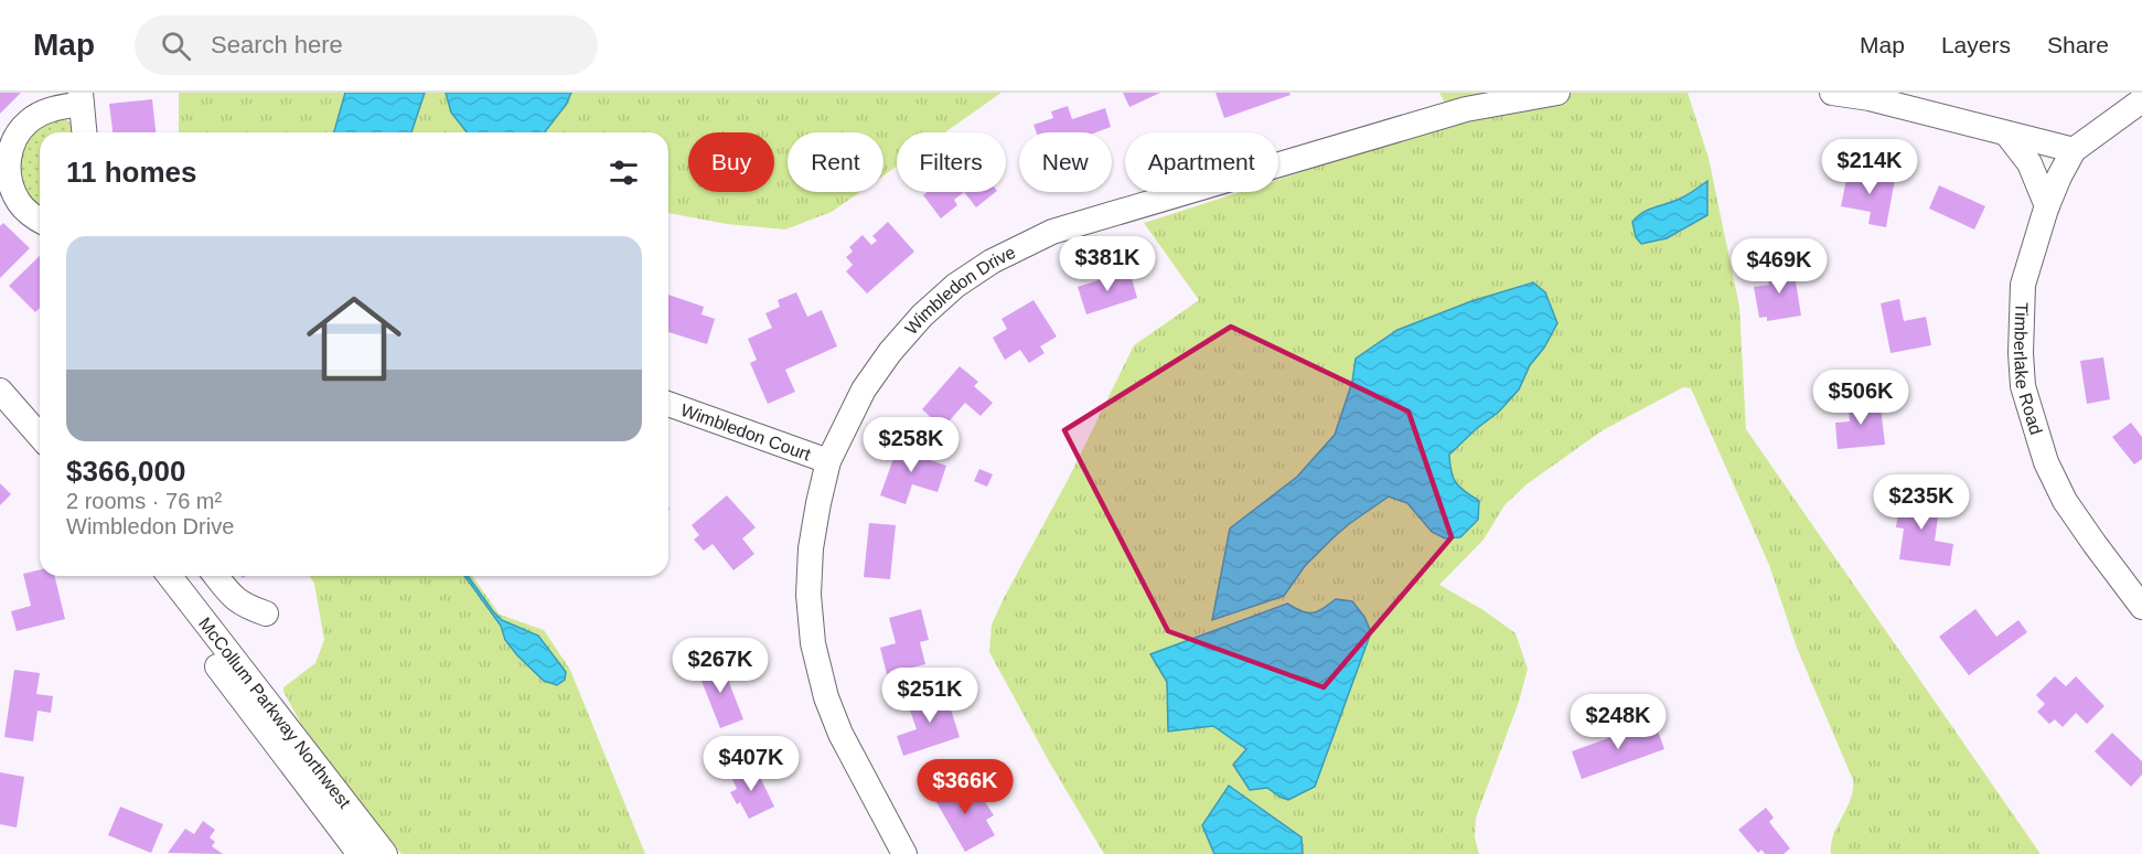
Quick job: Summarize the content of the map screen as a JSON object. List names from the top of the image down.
{
  "streets": {
    "street": [
      "Wimbledon Drive",
      "Timberlake Road",
      "Wimbledon Court",
      "McCollum Parkway Northwest"
    ]
  },
  "crossings": [
    ["Wimbledon Drive", "Wimbledon Court"]
  ],
  "page": {
    "header": "Map",
    "search": "Search here",
    "nav": ["Map", "Layers", "Share"],
    "chip": [
      "Buy",
      "Rent",
      "Filters",
      "New",
      "Apartment"
    ],
    "heading": "11 homes",
    "price": [
      "$214K",
      "$381K",
      "$469K",
      "$506K",
      "$258K",
      "$235K",
      "$267K",
      "$251K",
      "$248K",
      "$407K",
      "$366K"
    ],
    "list": [
      {
        "name": "$366,000",
        "note": "2 rooms · 76 m² · Wimbledon Drive"
      }
    ]
  }
}
